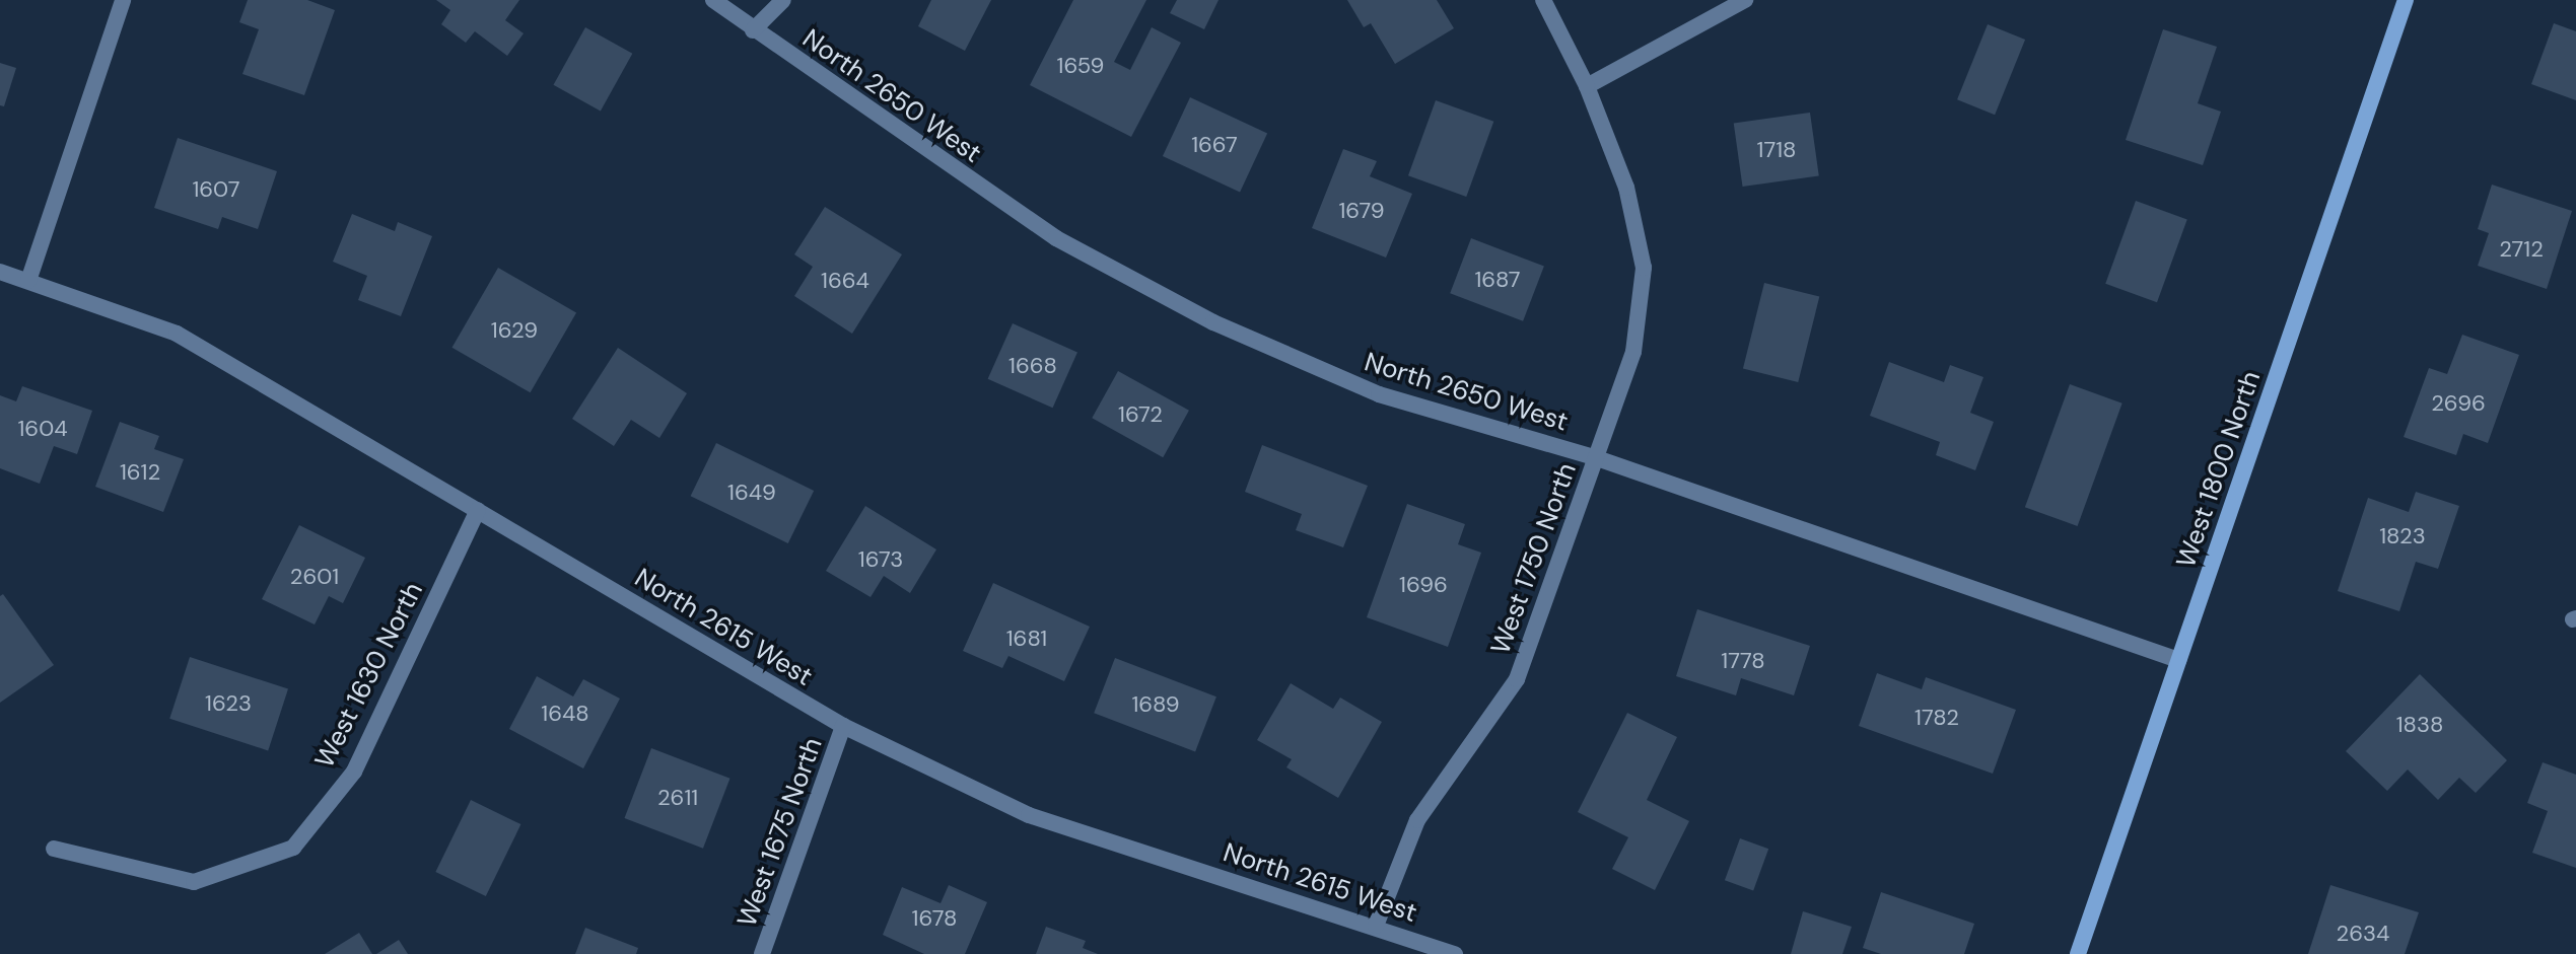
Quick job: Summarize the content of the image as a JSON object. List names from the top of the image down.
{
  "streets": {
    "main road": ["West 1800 North"],
    "street": [
      "North 2650 West",
      "West 1750 North",
      "North 2615 West",
      "West 1630 North",
      "West 1675 North"
    ]
  },
  "crossings": [
    ["North 2650 West", "West 1800 North"],
    ["North 2650 West", "West 1750 North"],
    ["West 1750 North", "North 2615 West"],
    ["North 2615 West", "West 1630 North"],
    ["North 2615 West", "West 1675 North"]
  ],
  "house_numbers": [
    "1659",
    "1667",
    "1718",
    "1607",
    "1679",
    "2712",
    "1687",
    "1664",
    "1629",
    "1668",
    "2696",
    "1672",
    "1604",
    "1612",
    "1649",
    "1823",
    "1673",
    "2601",
    "1696",
    "1681",
    "1778",
    "1623",
    "1689",
    "1648",
    "1782",
    "1838",
    "2611",
    "1678",
    "2634"
  ]
}
